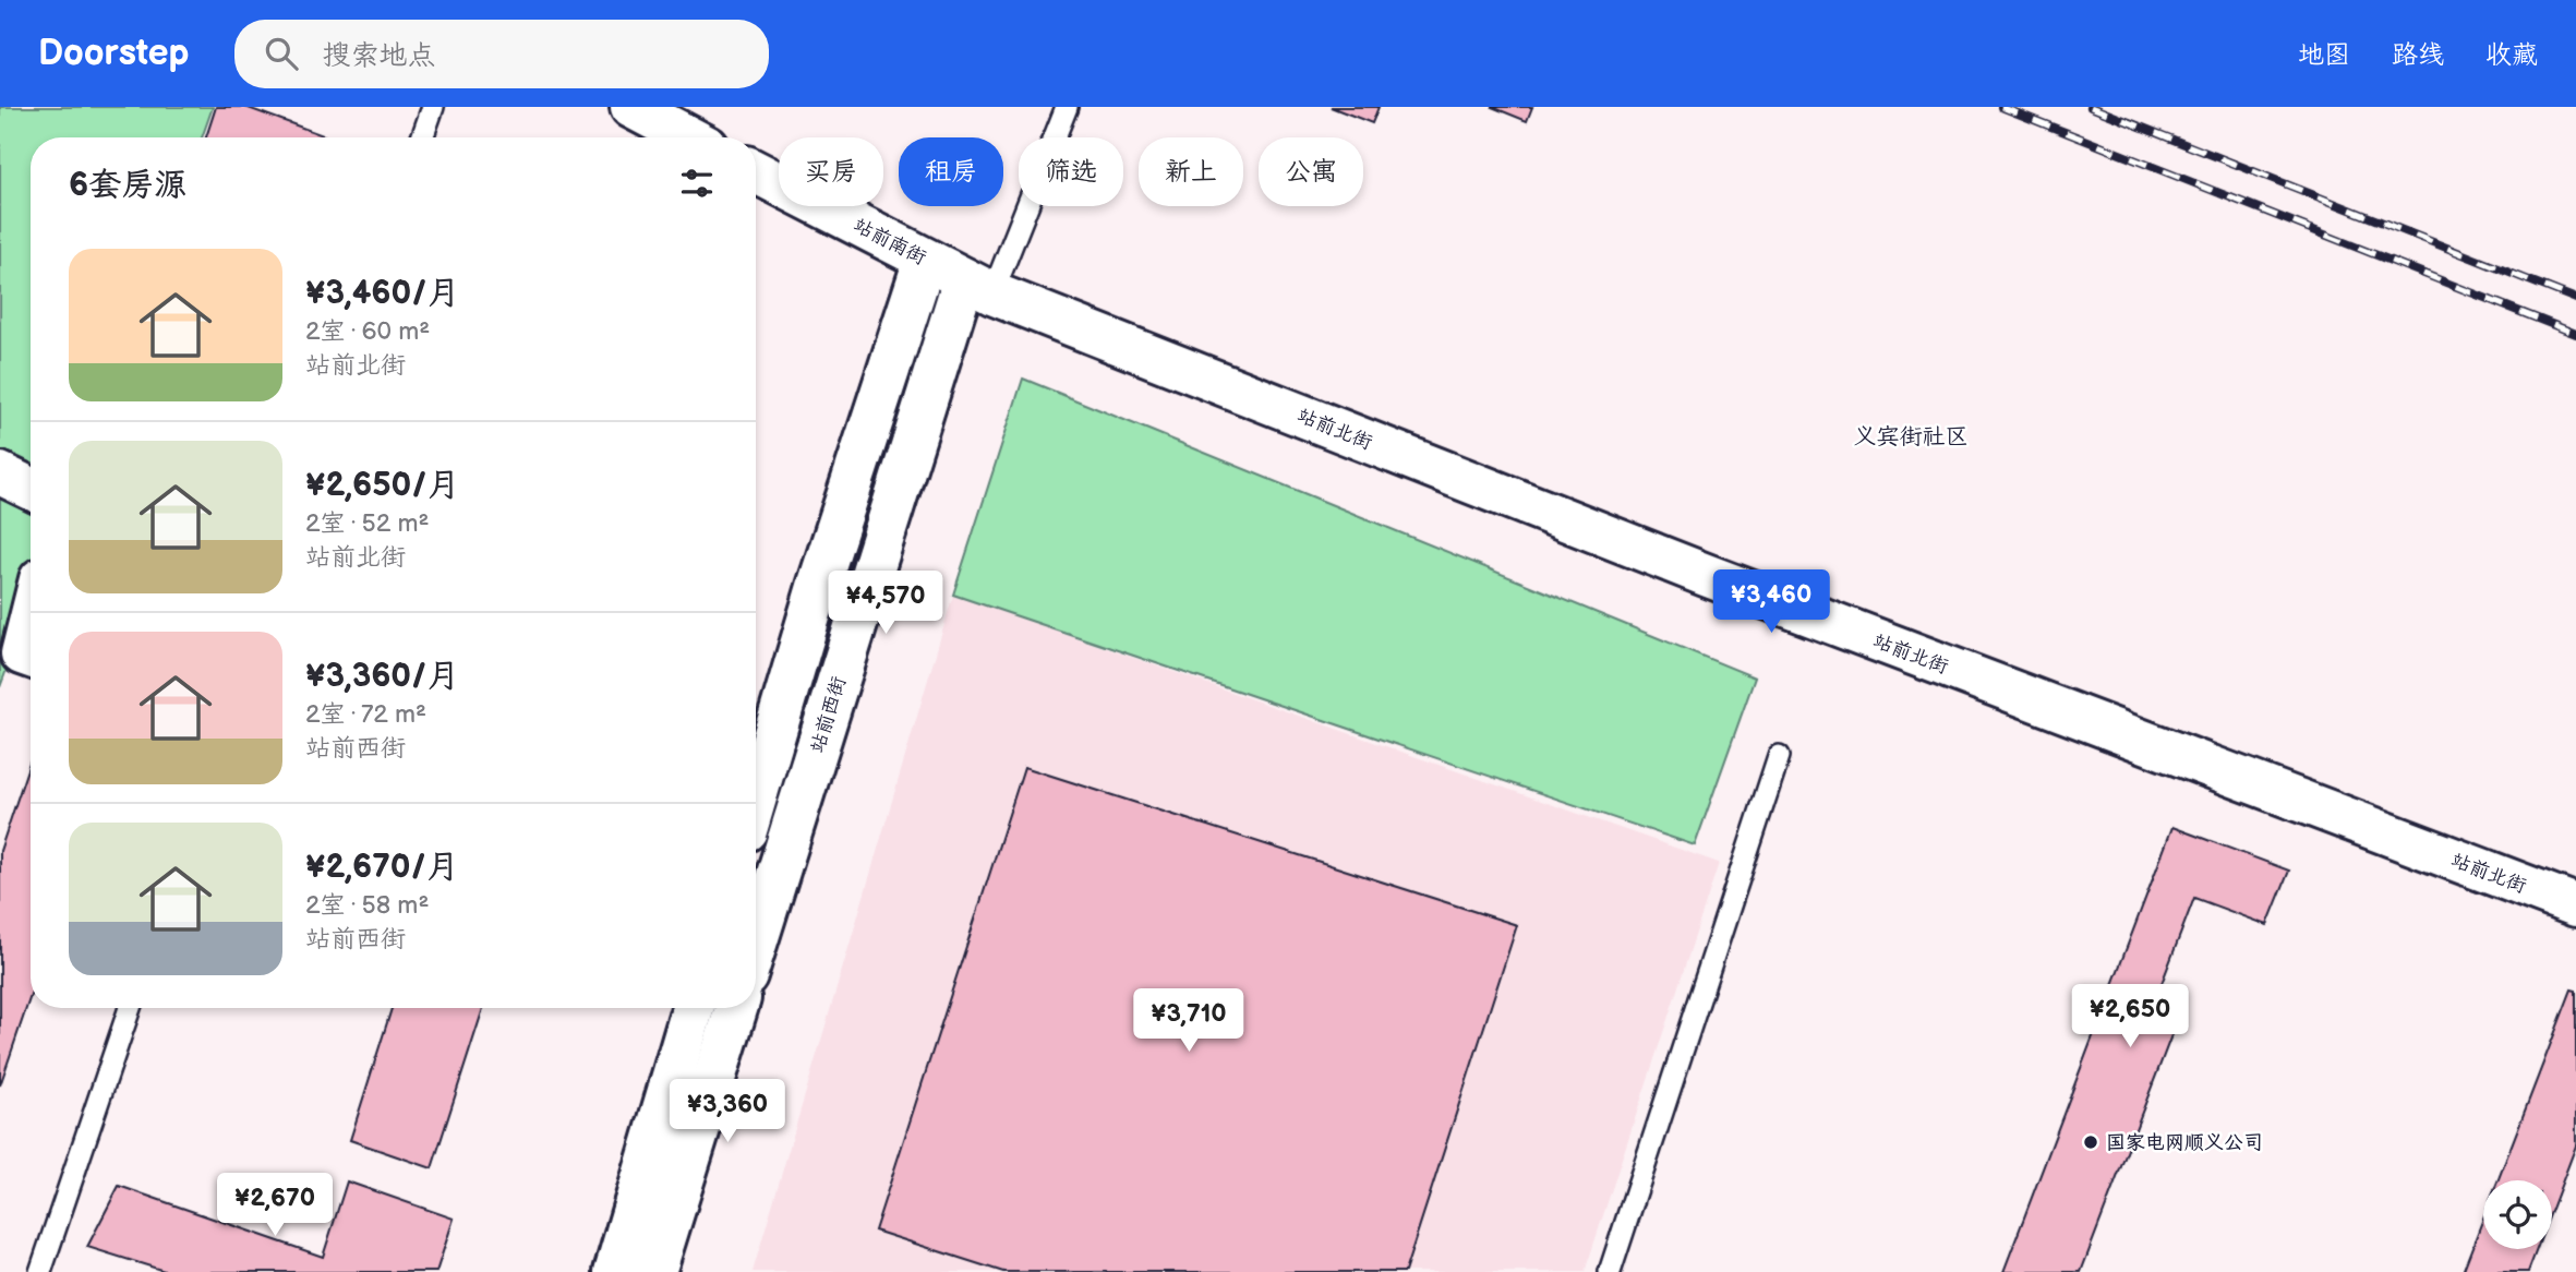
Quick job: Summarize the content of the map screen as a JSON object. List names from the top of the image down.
{
  "streets": {
    "street": ["站前南街", "站前北街", "站前西街"]
  },
  "crossings": [
    ["站前南街", "站前北街"],
    ["站前南街", "站前西街"],
    ["站前北街", "站前西街"]
  ],
  "districts": ["义宾街社区"],
  "places": ["国家电网顺义公司"],
  "page": {
    "header": "Doorstep",
    "search": "搜索地点",
    "nav": ["地图", "路线", "收藏"],
    "chip": [
      "买房",
      "租房",
      "筛选",
      "新上",
      "公寓"
    ],
    "heading": "6套房源",
    "list": [
      {
        "name": "¥3,460/月",
        "note": "2室 · 60 m² · 站前北街"
      },
      {
        "name": "¥2,650/月",
        "note": "2室 · 52 m² · 站前北街"
      },
      {
        "name": "¥3,360/月",
        "note": "2室 · 72 m² · 站前西街"
      },
      {
        "name": "¥2,670/月",
        "note": "2室 · 58 m² · 站前西街"
      }
    ],
    "price": [
      "¥3,460",
      "¥4,570",
      "¥2,650",
      "¥3,710",
      "¥3,360",
      "¥2,670"
    ]
  }
}
